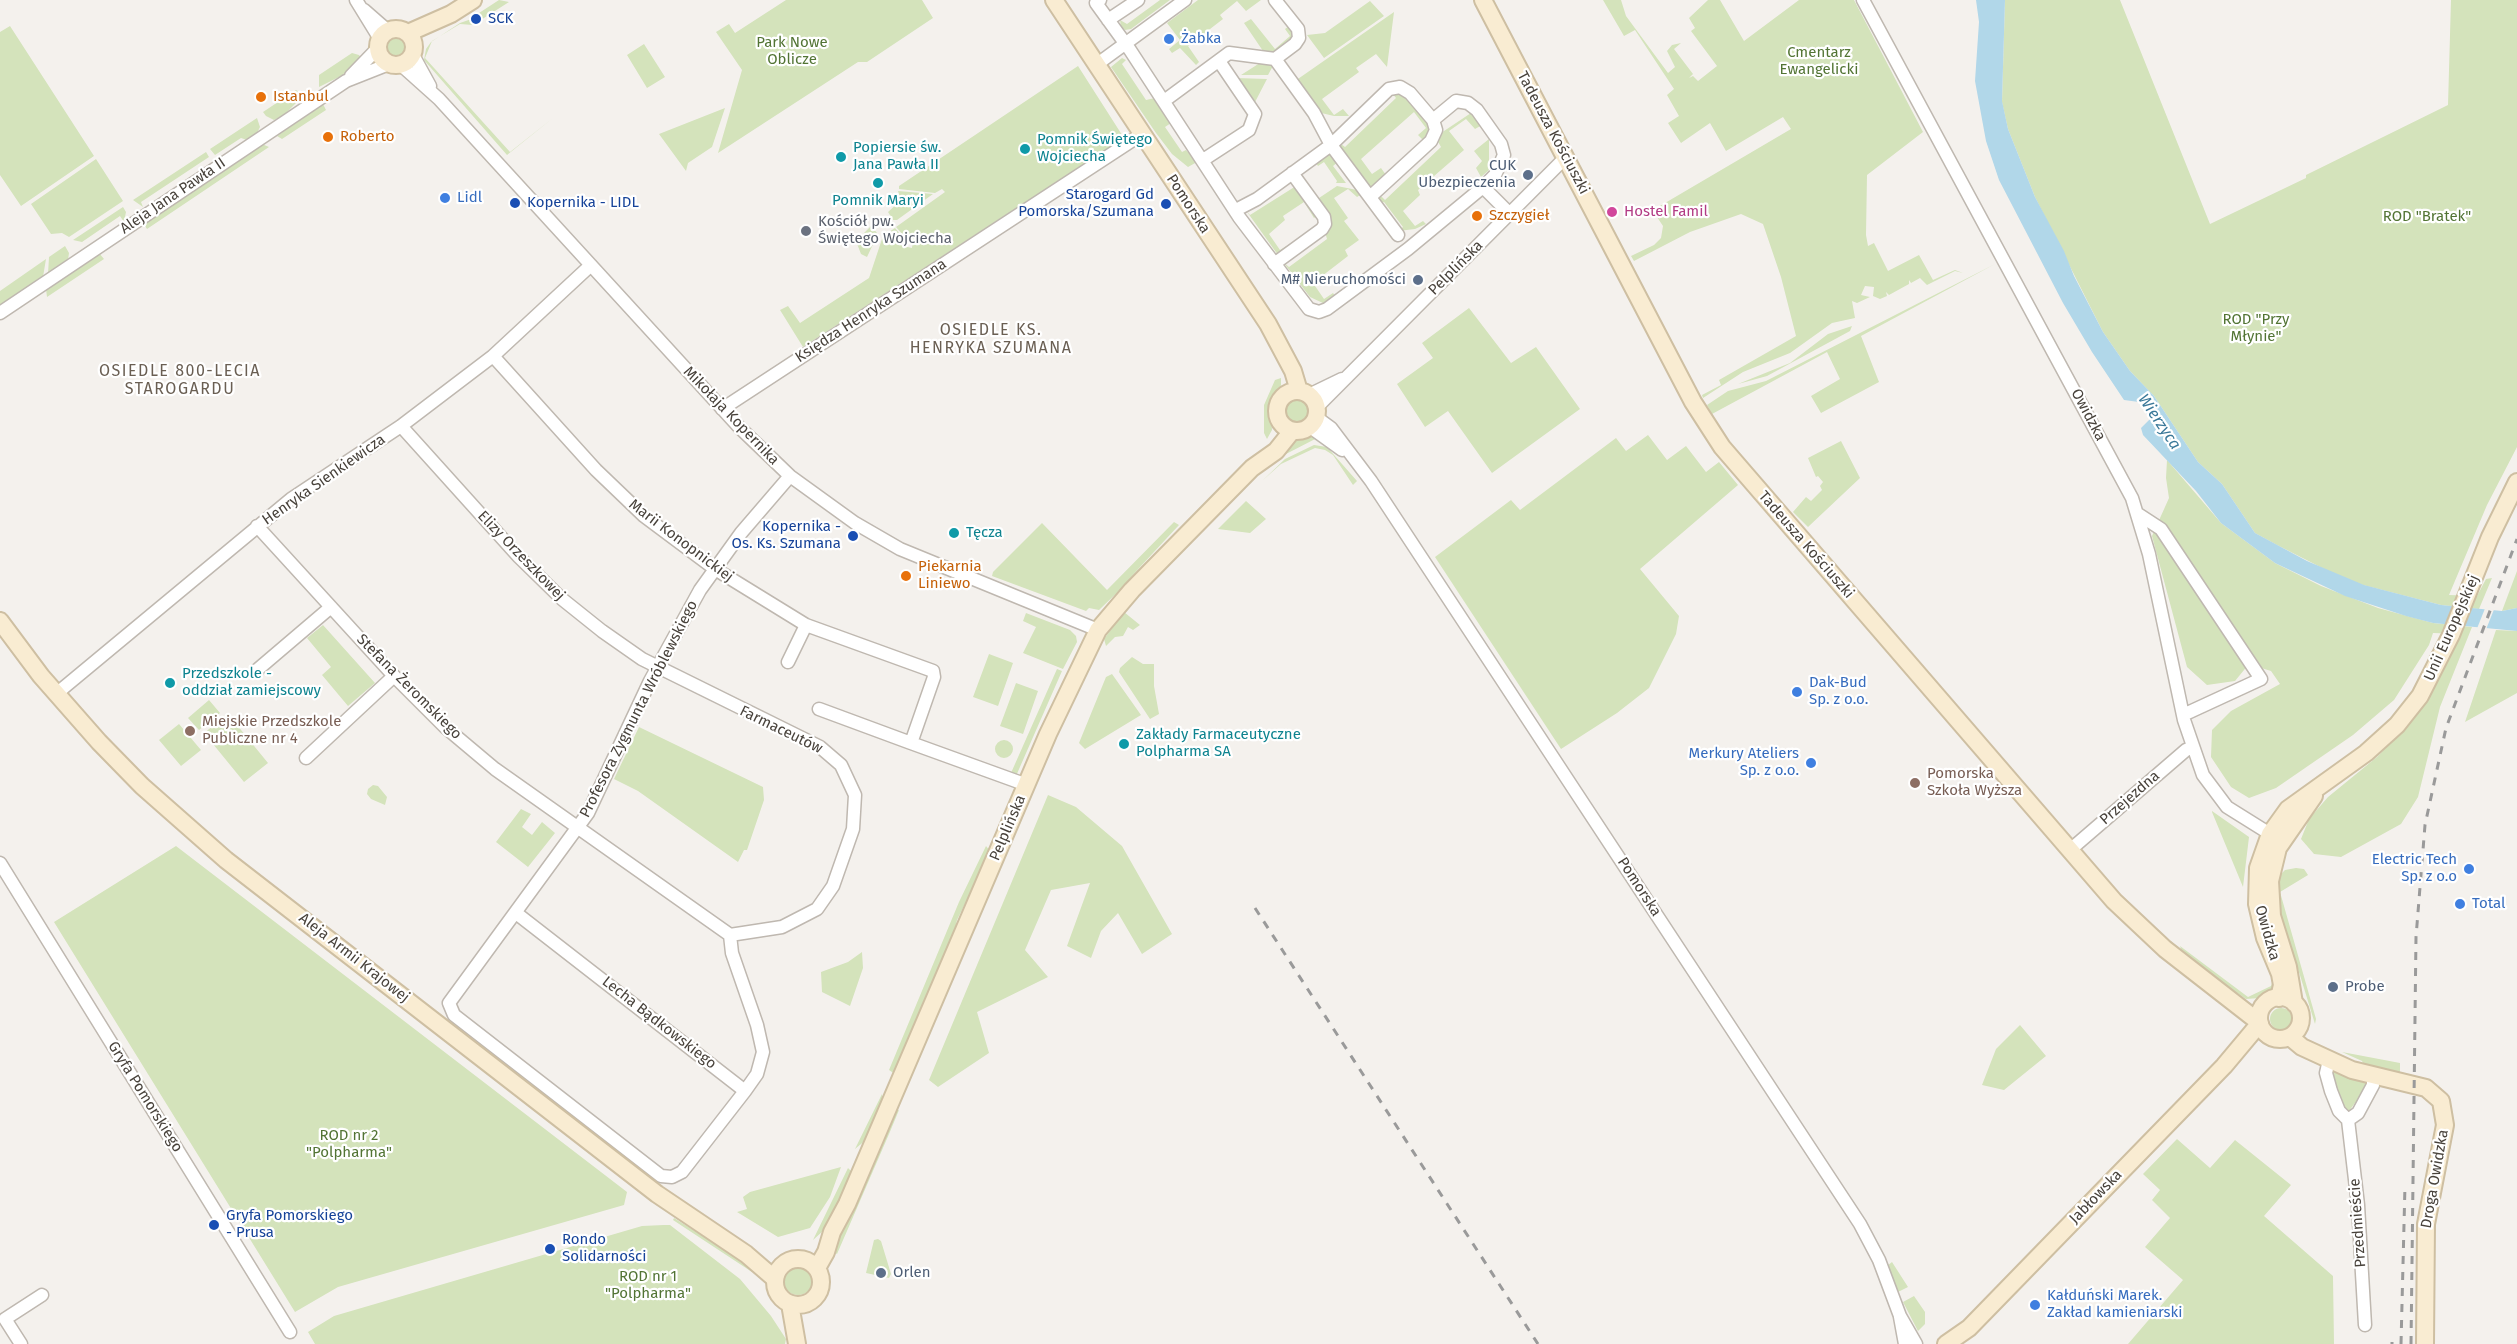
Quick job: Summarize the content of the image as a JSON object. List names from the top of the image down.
{
  "streets": {
    "street": [
      "Tadeusza Kościuszki",
      "Aleja Jana Pawła II",
      "Pomorska",
      "Pelplińska",
      "Księdza Henryka Szumana",
      "Owidzka",
      "Mikołaja Kopernika",
      "Henryka Sienkiewicza",
      "Marii Konopnickiej",
      "Elizy Orzeszkowej",
      "Unii Europejskiej",
      "Stefana Żeromskiego",
      "Profesora Zygmunta Wróblewskiego",
      "Farmaceutów",
      "Przejezdna",
      "Aleja Armii Krajowej",
      "Lecha Bądkowskiego",
      "Gryfa Pomorskiego",
      "Droga Owidzka",
      "Jabłowska",
      "Przedmieście"
    ]
  },
  "crossings": [
    ["Tadeusza Kościuszki", "Pelplińska"],
    ["Tadeusza Kościuszki", "Owidzka"],
    ["Tadeusza Kościuszki", "Przejezdna"],
    ["Tadeusza Kościuszki", "Droga Owidzka"],
    ["Tadeusza Kościuszki", "Jabłowska"],
    ["Aleja Jana Pawła II", "Mikołaja Kopernika"],
    ["Pomorska", "Pelplińska"],
    ["Pomorska", "Księdza Henryka Szumana"],
    ["Pelplińska", "Mikołaja Kopernika"],
    ["Pelplińska", "Aleja Armii Krajowej"],
    ["Księdza Henryka Szumana", "Mikołaja Kopernika"],
    ["Owidzka", "Unii Europejskiej"],
    ["Owidzka", "Przejezdna"],
    ["Owidzka", "Droga Owidzka"],
    ["Owidzka", "Jabłowska"],
    ["Mikołaja Kopernika", "Henryka Sienkiewicza"],
    ["Mikołaja Kopernika", "Profesora Zygmunta Wróblewskiego"],
    ["Henryka Sienkiewicza", "Marii Konopnickiej"],
    ["Henryka Sienkiewicza", "Elizy Orzeszkowej"],
    ["Henryka Sienkiewicza", "Stefana Żeromskiego"],
    ["Henryka Sienkiewicza", "Aleja Armii Krajowej"],
    ["Marii Konopnickiej", "Profesora Zygmunta Wróblewskiego"],
    ["Elizy Orzeszkowej", "Profesora Zygmunta Wróblewskiego"],
    ["Elizy Orzeszkowej", "Farmaceutów"],
    ["Stefana Żeromskiego", "Profesora Zygmunta Wróblewskiego"],
    ["Profesora Zygmunta Wróblewskiego", "Farmaceutów"],
    ["Profesora Zygmunta Wróblewskiego", "Lecha Bądkowskiego"],
    ["Droga Owidzka", "Jabłowska"],
    ["Droga Owidzka", "Przedmieście"]
  ],
  "districts": ["OSIEDLE KS. HENRYKA SZUMANA", "OSIEDLE 800-LECIA STAROGARDU"],
  "water": ["Wierzyca"],
  "parks": [
    "Park Nowe Oblicze",
    "Cmentarz Ewangelicki",
    "ROD \"Bratek\"",
    "ROD \"Przy Młynie\"",
    "ROD nr 2 \"Polpharma\"",
    "ROD nr 1 \"Polpharma\""
  ],
  "places": [
    "SCK",
    "Żabka",
    "Istanbul",
    "Roberto",
    "Pomnik Świętego Wojciecha",
    "Popiersie św. Jana Pawła II",
    "CUK Ubezpieczenia",
    "Pomnik Maryi",
    "Lidl",
    "Kopernika - LIDL",
    "Starogard Gd Pomorska/Szumana",
    "Hostel Famil",
    "Szczygieł",
    "Kościół pw. Świętego Wojciecha",
    "M# Nieruchomości",
    "Tęcza",
    "Kopernika - Os. Ks. Szumana",
    "Piekarnia Liniewo",
    "Przedszkole - oddział zamiejscowy",
    "Dak-Bud Sp. z o.o.",
    "Miejskie Przedszkole Publiczne nr 4",
    "Zakłady Farmaceutyczne Polpharma SA",
    "Merkury Ateliers Sp. z o.o.",
    "Pomorska Szkoła Wyższa",
    "Electric Tech Sp. z o.o",
    "Total",
    "Probe",
    "Gryfa Pomorskiego - Prusa",
    "Rondo Solidarności",
    "Orlen",
    "Kałduński Marek. Zakład kamieniarski"
  ]
}
